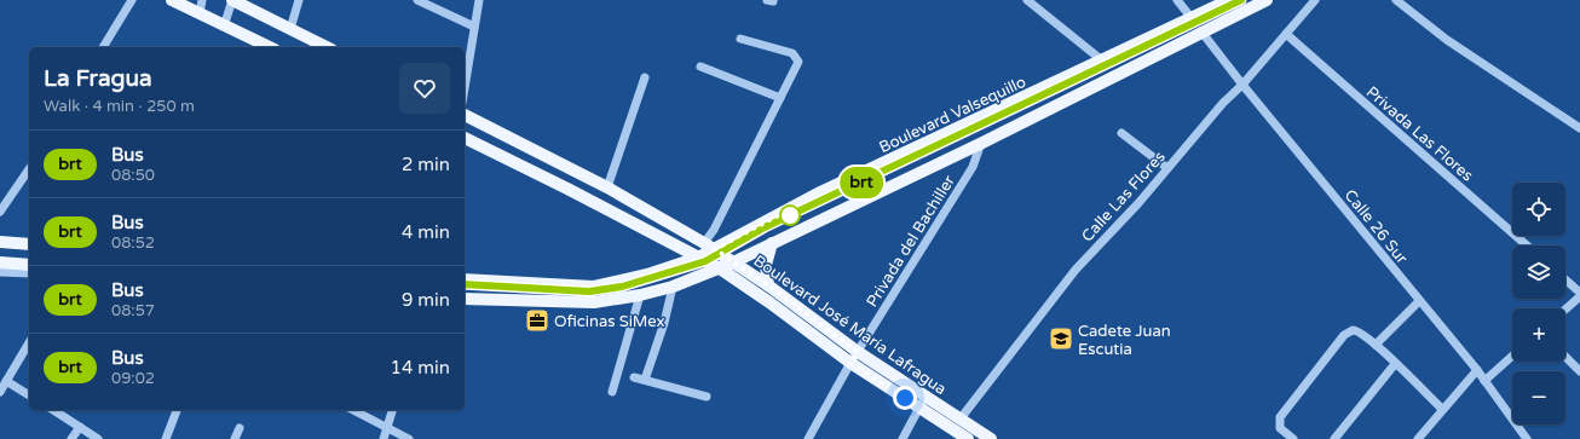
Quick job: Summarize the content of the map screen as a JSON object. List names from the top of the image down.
{
  "streets": {
    "main road": ["Boulevard Valsequillo", "Boulevard José María Lafragua"],
    "street": [
      "Privada Las Flores",
      "Calle Las Flores",
      "Calle 26 Sur",
      "Privada del Bachiller"
    ]
  },
  "crossings": [
    ["Boulevard Valsequillo", "Boulevard José María Lafragua"],
    ["Privada Las Flores", "Calle Las Flores"],
    ["Calle Las Flores", "Calle 26 Sur"],
    ["Calle Las Flores", "Boulevard José María Lafragua"],
    ["Privada del Bachiller", "Boulevard José María Lafragua"]
  ],
  "places": {
    "office": ["Oficinas SiMex"],
    "school or university": ["Cadete Juan Escutia"]
  },
  "lines": ["bus line brt"],
  "page": {
    "on_map": "brt",
    "heading": ["La Fragua", "Walk · 4 min · 250 m"],
    "list": [
      {
        "mark": "brt",
        "name": "Bus",
        "note": "08:50",
        "value": "2 min"
      },
      {
        "mark": "brt",
        "name": "Bus",
        "note": "08:52",
        "value": "4 min"
      },
      {
        "mark": "brt",
        "name": "Bus",
        "note": "08:57",
        "value": "9 min"
      },
      {
        "mark": "brt",
        "name": "Bus",
        "note": "09:02",
        "value": "14 min"
      }
    ],
    "map_buttons": ["+", "−"]
  }
}
